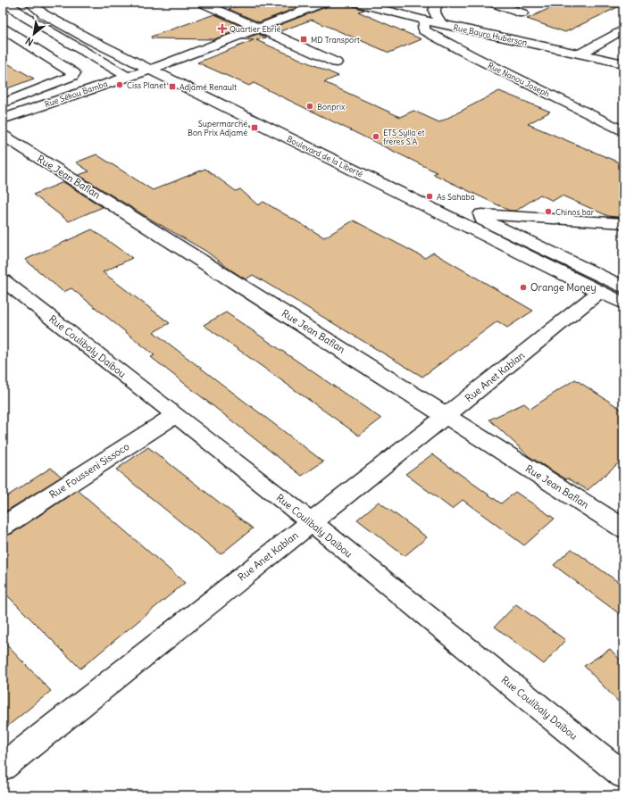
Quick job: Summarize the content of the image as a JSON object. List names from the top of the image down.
{
  "streets": {
    "street": [
      "Rue Bayro Huberson",
      "Rue Nanou Joseph",
      "Rue Sékou Bamba",
      "Boulevard de la Liberté",
      "Rue Jean Baflan",
      "Rue Coulibaly Daibou",
      "Rue Anet Kablan",
      "Rue Fousseni Sissoco"
    ]
  },
  "crossings": [
    ["Rue Bayro Huberson", "Rue Nanou Joseph"],
    ["Rue Sékou Bamba", "Boulevard de la Liberté"],
    ["Boulevard de la Liberté", "Rue Anet Kablan"],
    ["Rue Jean Baflan", "Rue Anet Kablan"],
    ["Rue Coulibaly Daibou", "Rue Anet Kablan"],
    ["Rue Coulibaly Daibou", "Rue Fousseni Sissoco"]
  ],
  "places": {
    "health": ["Quartier Ebrié"],
    "transit": ["MD Transport", "Adjamé Renault", "Supermarché Bon Prix Adjamé"],
    "other": [
      "Ciss Planet",
      "Bonprix",
      "ETS Sylla et frères S.A",
      "As Sahaba",
      "Chinos bar",
      "Orange Money"
    ]
  },
  "north": "bottom left"
}
